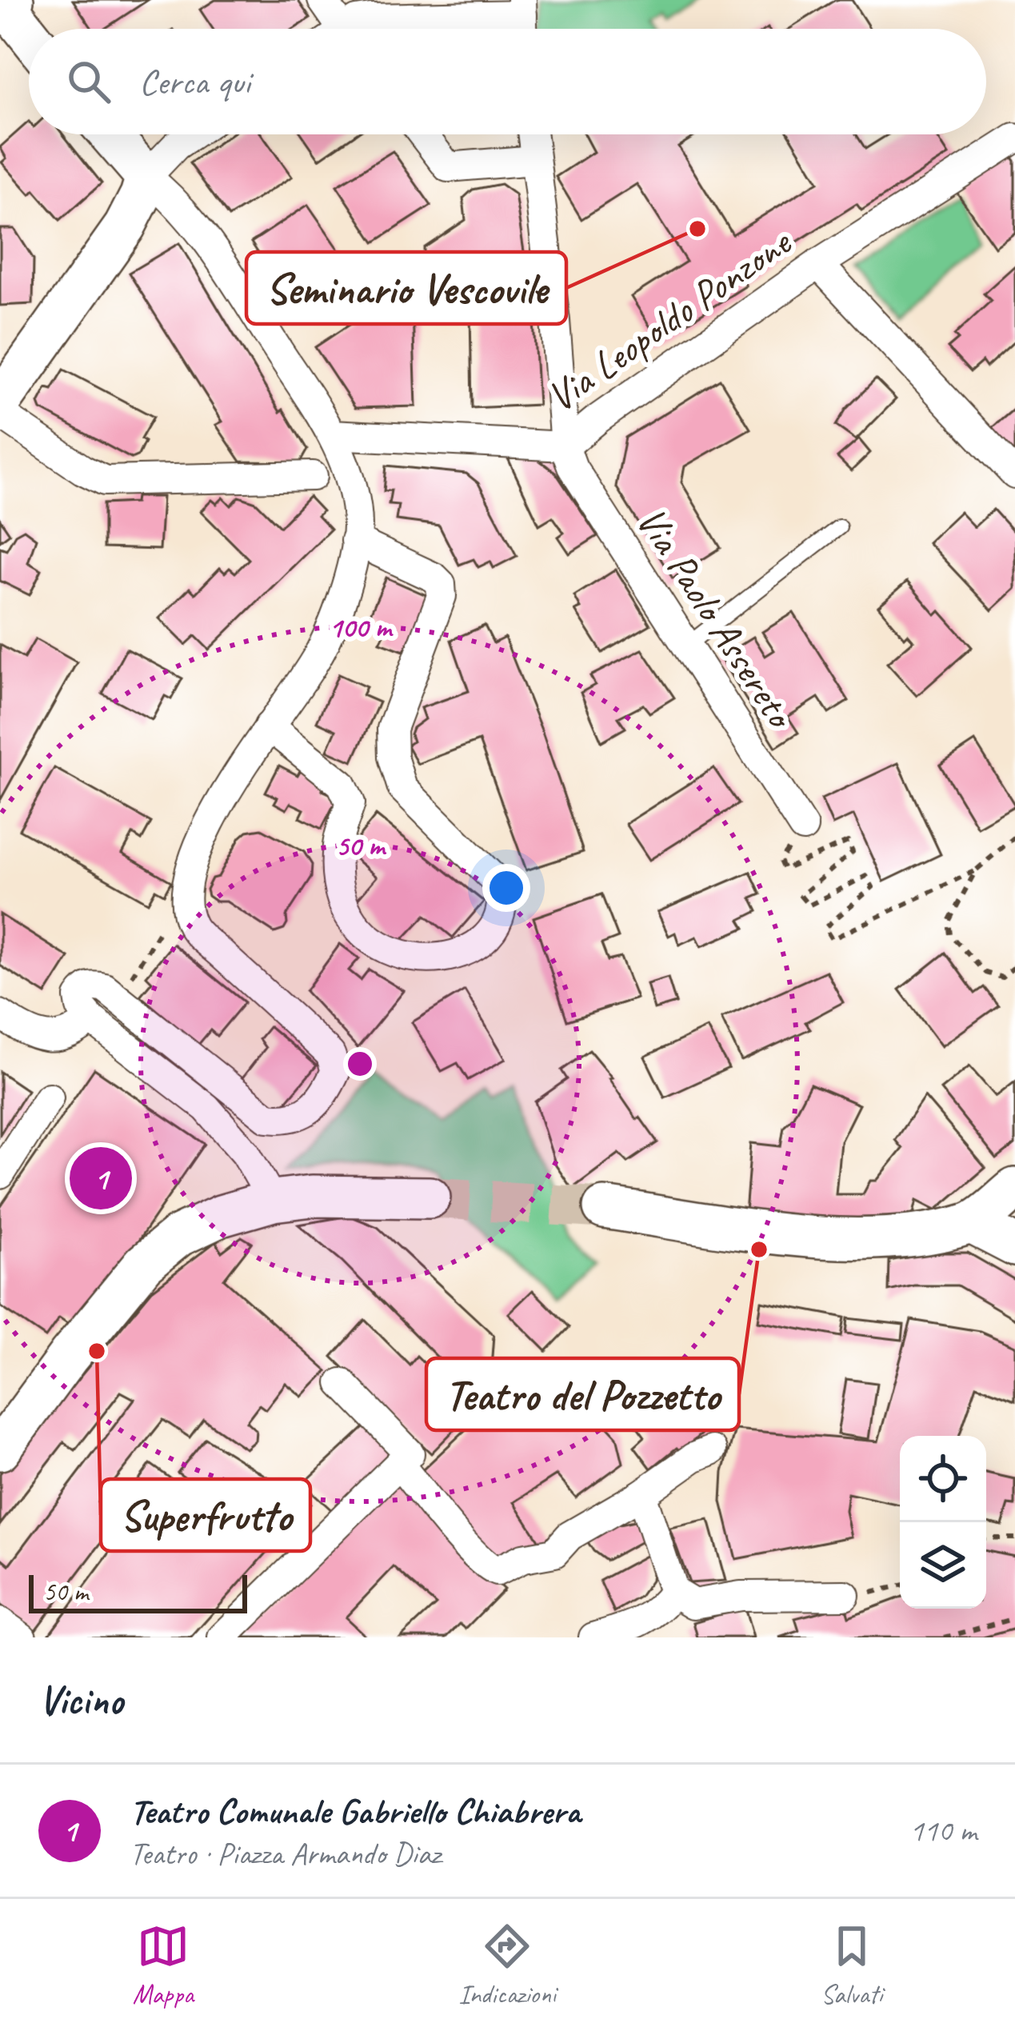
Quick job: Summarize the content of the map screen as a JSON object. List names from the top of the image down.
{
  "streets": {
    "street": ["Via Leopoldo Ponzone", "Via Paolo Assereto"]
  },
  "crossings": [
    ["Via Leopoldo Ponzone", "Via Paolo Assereto"]
  ],
  "places": ["Seminario Vescovile", "Teatro del Pozzetto", "Superfrutto"],
  "scale_bar": "50 m",
  "page": {
    "search": "Cerca qui",
    "pins": "1",
    "scale": "50 m",
    "heading": "Vicino",
    "list": [
      {
        "mark": "1",
        "name": "Teatro Comunale Gabriello Chiabrera",
        "note": "Teatro · Piazza Armando Diaz",
        "value": "110 m"
      }
    ],
    "nav": ["Mappa", "Indicazioni", "Salvati"]
  },
  "rings": ["100 m", "50 m"]
}
